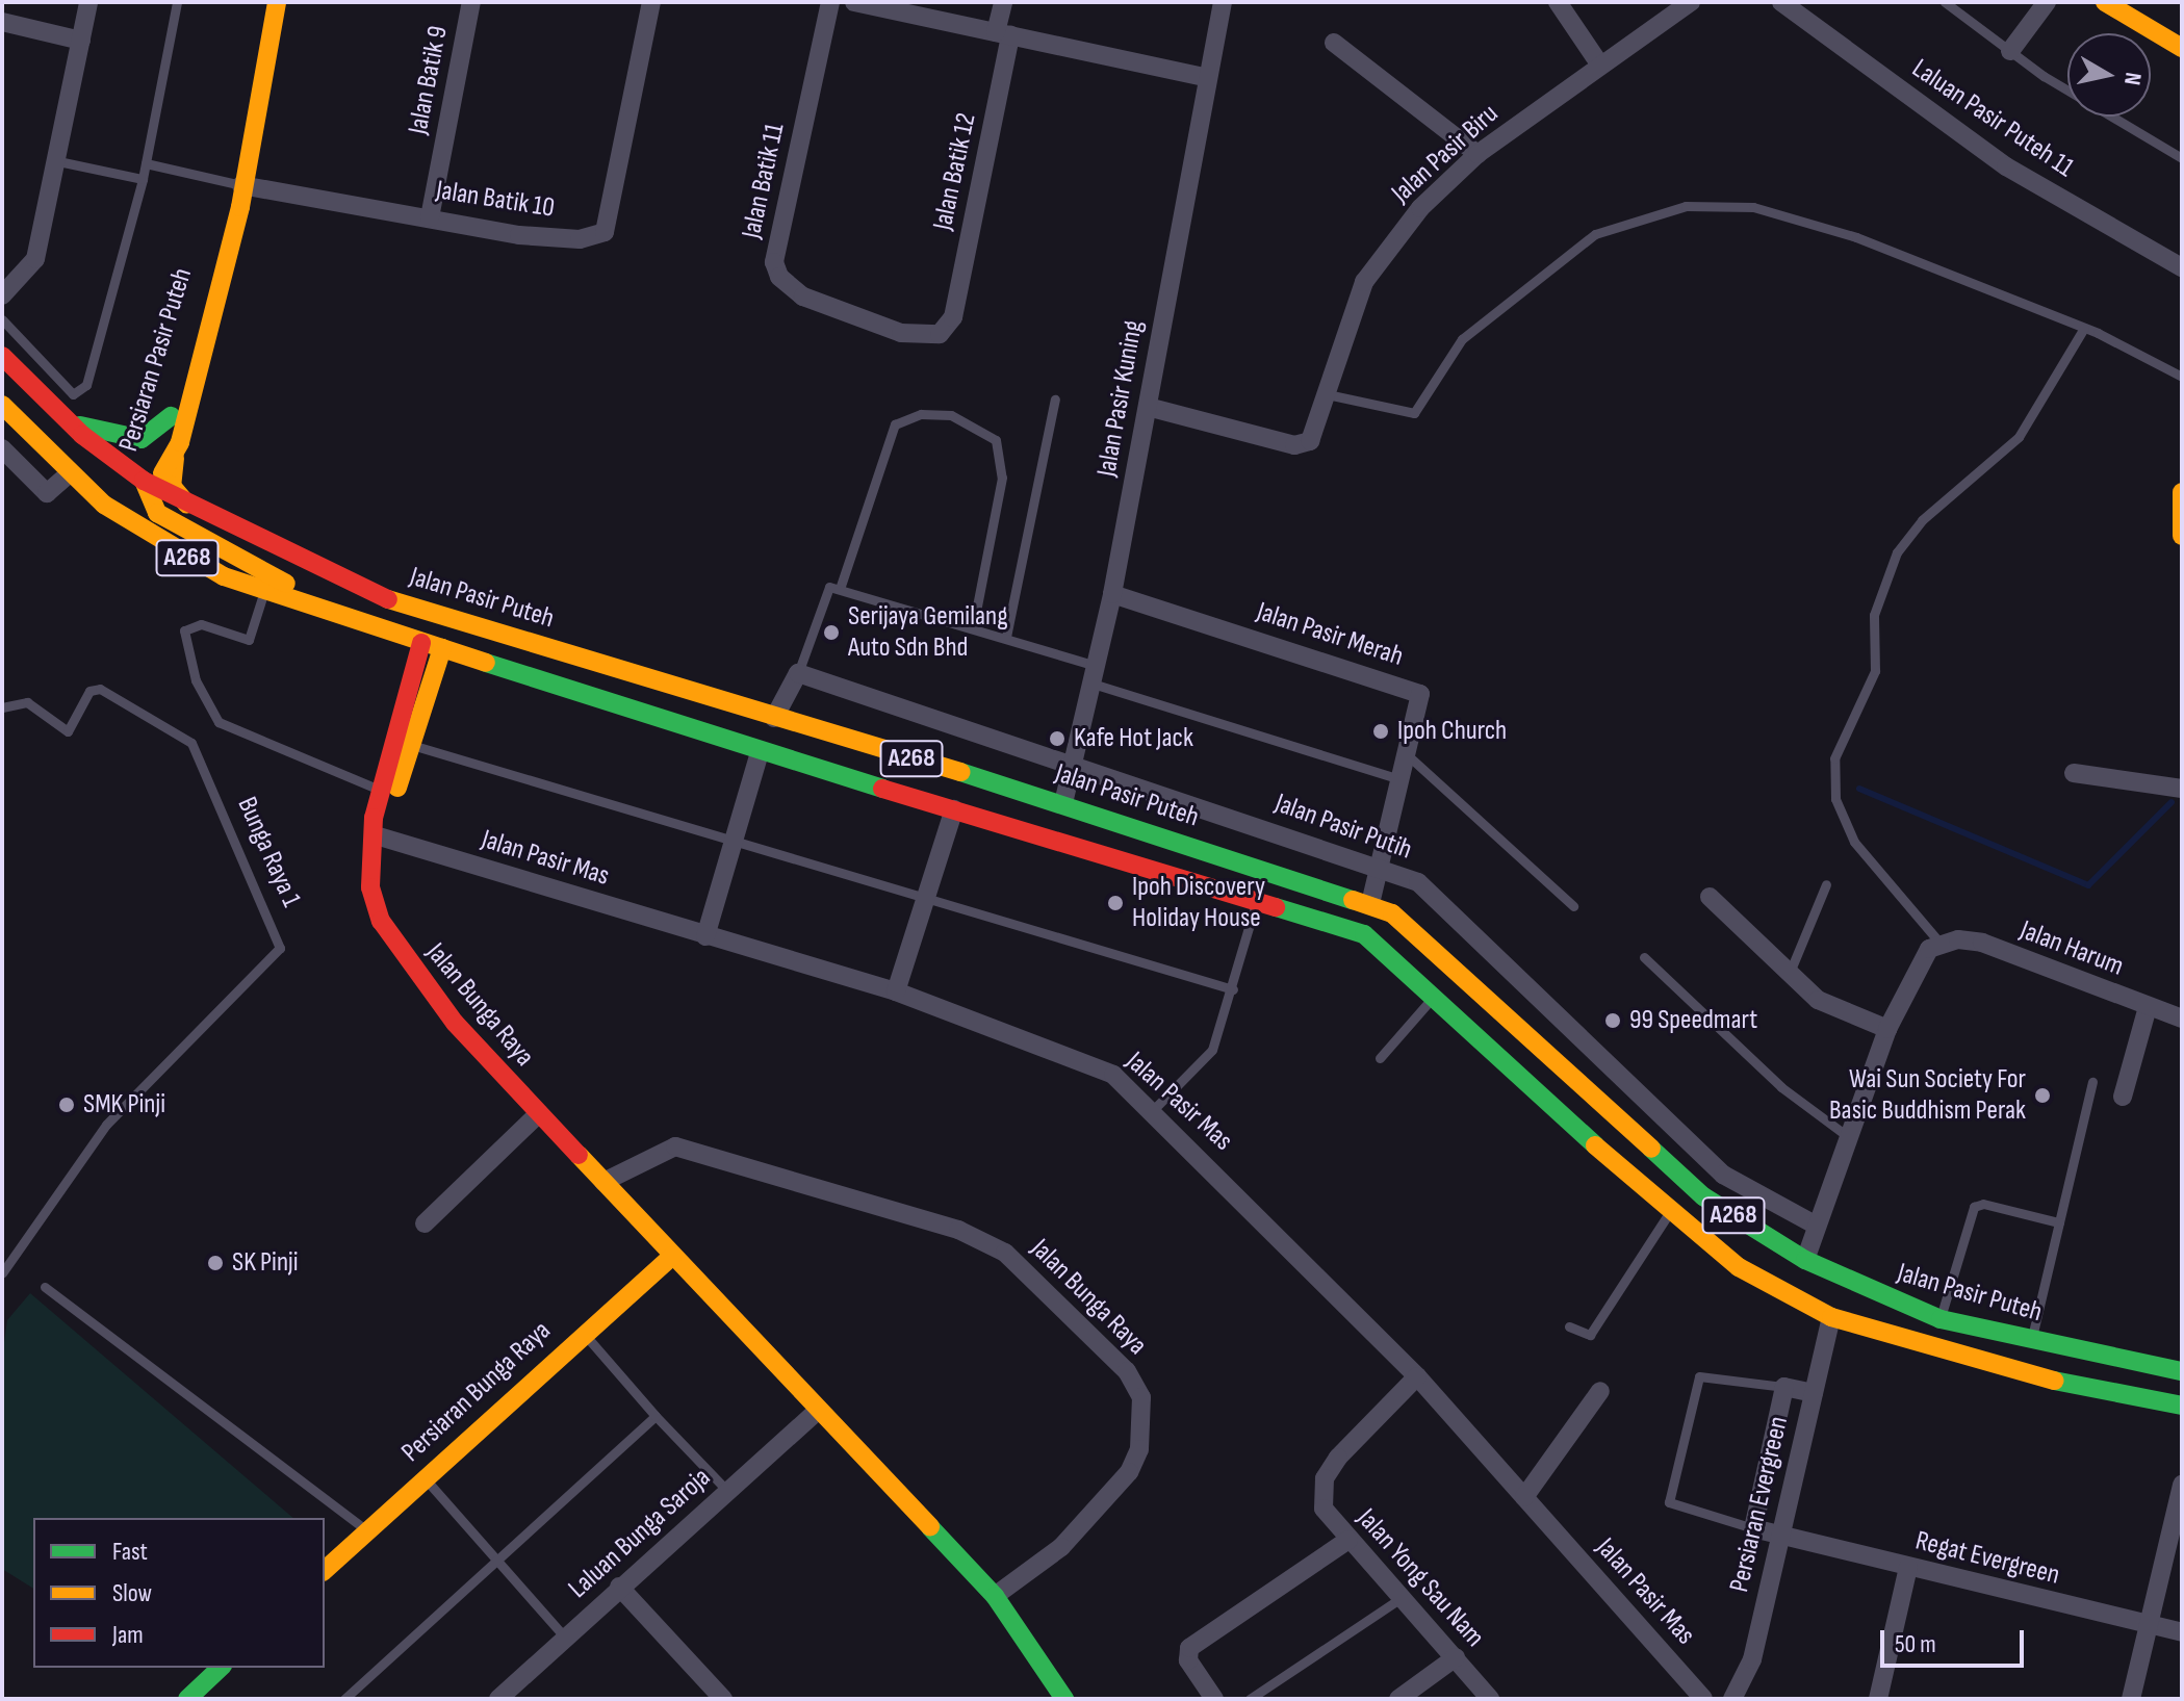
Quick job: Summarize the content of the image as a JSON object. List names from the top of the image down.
{
  "streets": {
    "main road": [
      "Persiaran Pasir Puteh",
      "A268",
      "Jalan Pasir Puteh",
      "Jalan Bunga Raya",
      "Persiaran Bunga Raya"
    ],
    "street": [
      "Jalan Batik 9",
      "Laluan Pasir Puteh 11",
      "Jalan Pasir Biru",
      "Jalan Batik 12",
      "Jalan Batik 11",
      "Jalan Batik 10",
      "Jalan Pasir Kuning",
      "Jalan Pasir Merah",
      "Jalan Pasir Putih",
      "Jalan Pasir Mas",
      "Jalan Harum",
      "Persiaran Evergreen",
      "Laluan Bunga Saroja",
      "Regat Evergreen",
      "Jalan Yong Sau Nam"
    ],
    "lane": ["Bunga Raya 1"]
  },
  "crossings": [
    ["Jalan Batik 9", "Jalan Batik 10"],
    ["Jalan Pasir Biru", "Jalan Pasir Kuning"],
    ["Jalan Batik 12", "Jalan Batik 11"],
    ["Jalan Batik 10", "Persiaran Pasir Puteh"],
    ["Persiaran Pasir Puteh", "Jalan Pasir Puteh"],
    ["Jalan Pasir Kuning", "Jalan Pasir Puteh"],
    ["Jalan Pasir Kuning", "Jalan Pasir Merah"],
    ["Jalan Pasir Kuning", "Jalan Pasir Putih"],
    ["A268", "Jalan Bunga Raya"],
    ["A268", "Persiaran Evergreen"],
    ["Jalan Pasir Puteh", "Jalan Pasir Merah"],
    ["Jalan Pasir Merah", "Jalan Pasir Putih"],
    ["Jalan Pasir Mas", "Jalan Bunga Raya"],
    ["Jalan Pasir Mas", "Jalan Yong Sau Nam"],
    ["Jalan Bunga Raya", "Persiaran Bunga Raya"],
    ["Jalan Bunga Raya", "Laluan Bunga Saroja"],
    ["Persiaran Evergreen", "Regat Evergreen"]
  ],
  "places": [
    "Serijaya Gemilang Auto Sdn Bhd",
    "Ipoh Church",
    "Kafe Hot Jack",
    "Ipoh Discovery Holiday House",
    "99 Speedmart",
    "Wai Sun Society For Basic Buddhism Perak",
    "SMK Pinji",
    "SK Pinji"
  ],
  "legend": ["Fast", "Slow", "Jam"],
  "scale_bar": "50 m",
  "north": "right"
}
